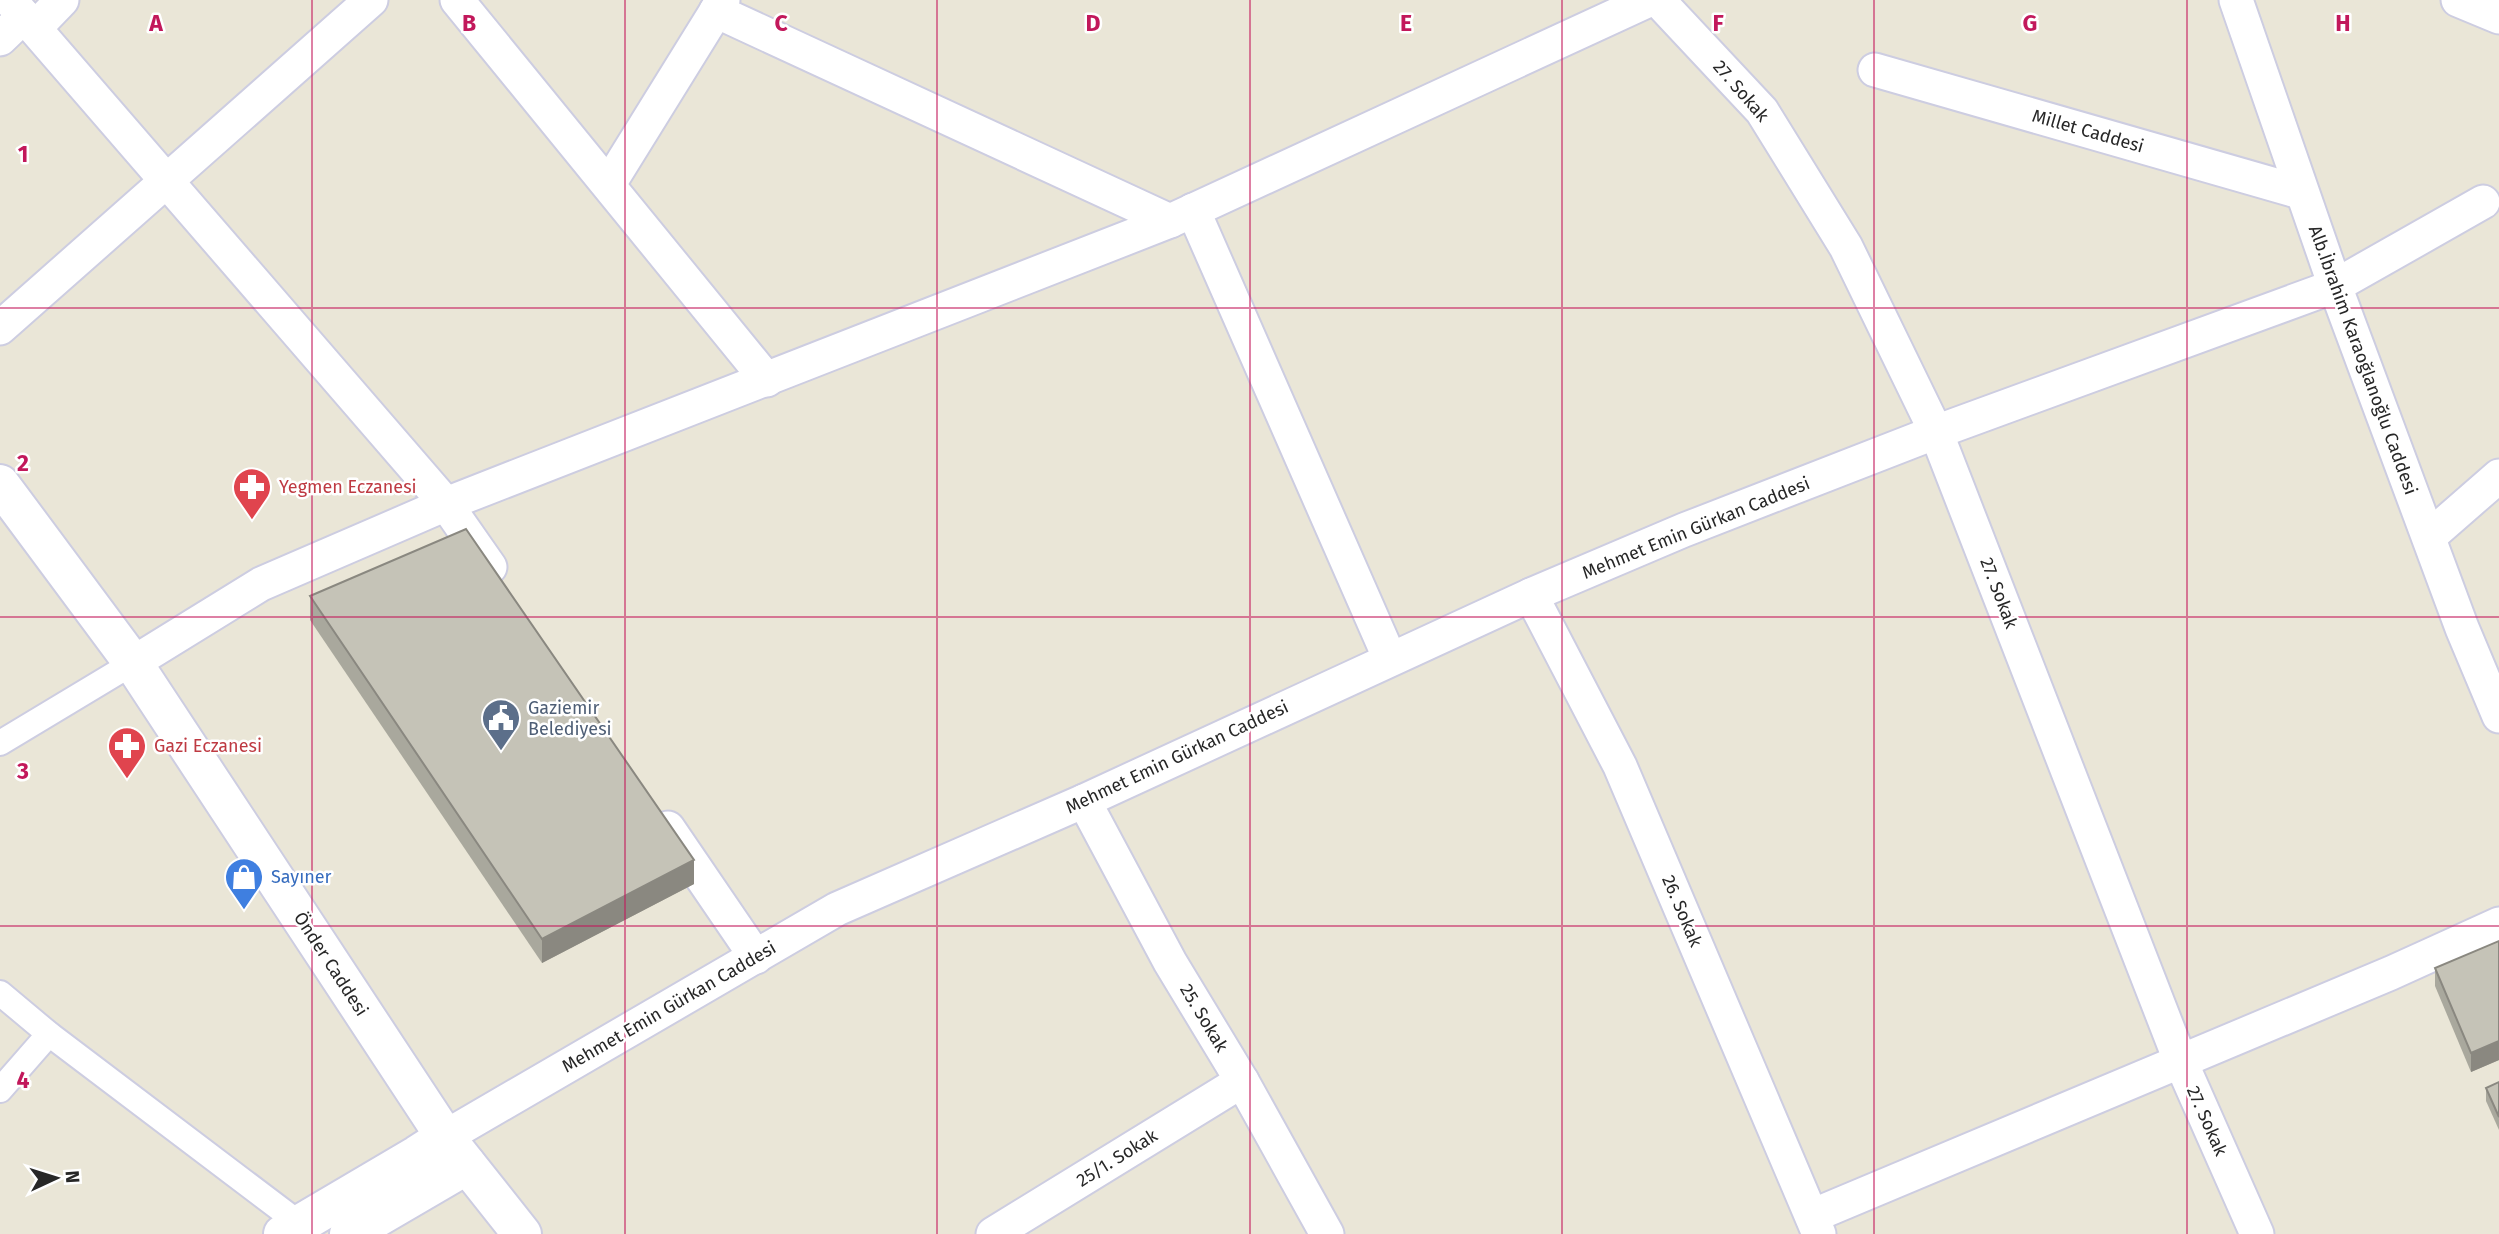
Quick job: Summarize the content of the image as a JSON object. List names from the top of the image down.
{
  "streets": {
    "street": [
      "27. Sokak",
      "Millet Caddesi",
      "Alb.İbrahim Karaoğlanoğlu Caddesi",
      "Mehmet Emin Gürkan Caddesi",
      "26. Sokak",
      "Önder Caddesi",
      "25. Sokak",
      "25/1. Sokak"
    ]
  },
  "crossings": [
    ["27. Sokak", "Mehmet Emin Gürkan Caddesi"],
    ["Millet Caddesi", "Alb.İbrahim Karaoğlanoğlu Caddesi"],
    ["Alb.İbrahim Karaoğlanoğlu Caddesi", "Mehmet Emin Gürkan Caddesi"],
    ["Mehmet Emin Gürkan Caddesi", "26. Sokak"],
    ["Mehmet Emin Gürkan Caddesi", "Önder Caddesi"],
    ["Mehmet Emin Gürkan Caddesi", "25. Sokak"],
    ["25. Sokak", "25/1. Sokak"]
  ],
  "places": {
    "pharmacy": ["Yegmen Eczanesi", "Gazi Eczanesi"],
    "public building": ["Gaziemir Belediyesi"],
    "shop": ["Sayıner"]
  },
  "north": "right",
  "grid": {
    "columns": [
      "A",
      "B",
      "C",
      "D",
      "E",
      "F",
      "G",
      "H"
    ],
    "rows": [
      "1",
      "2",
      "3",
      "4"
    ]
  }
}
